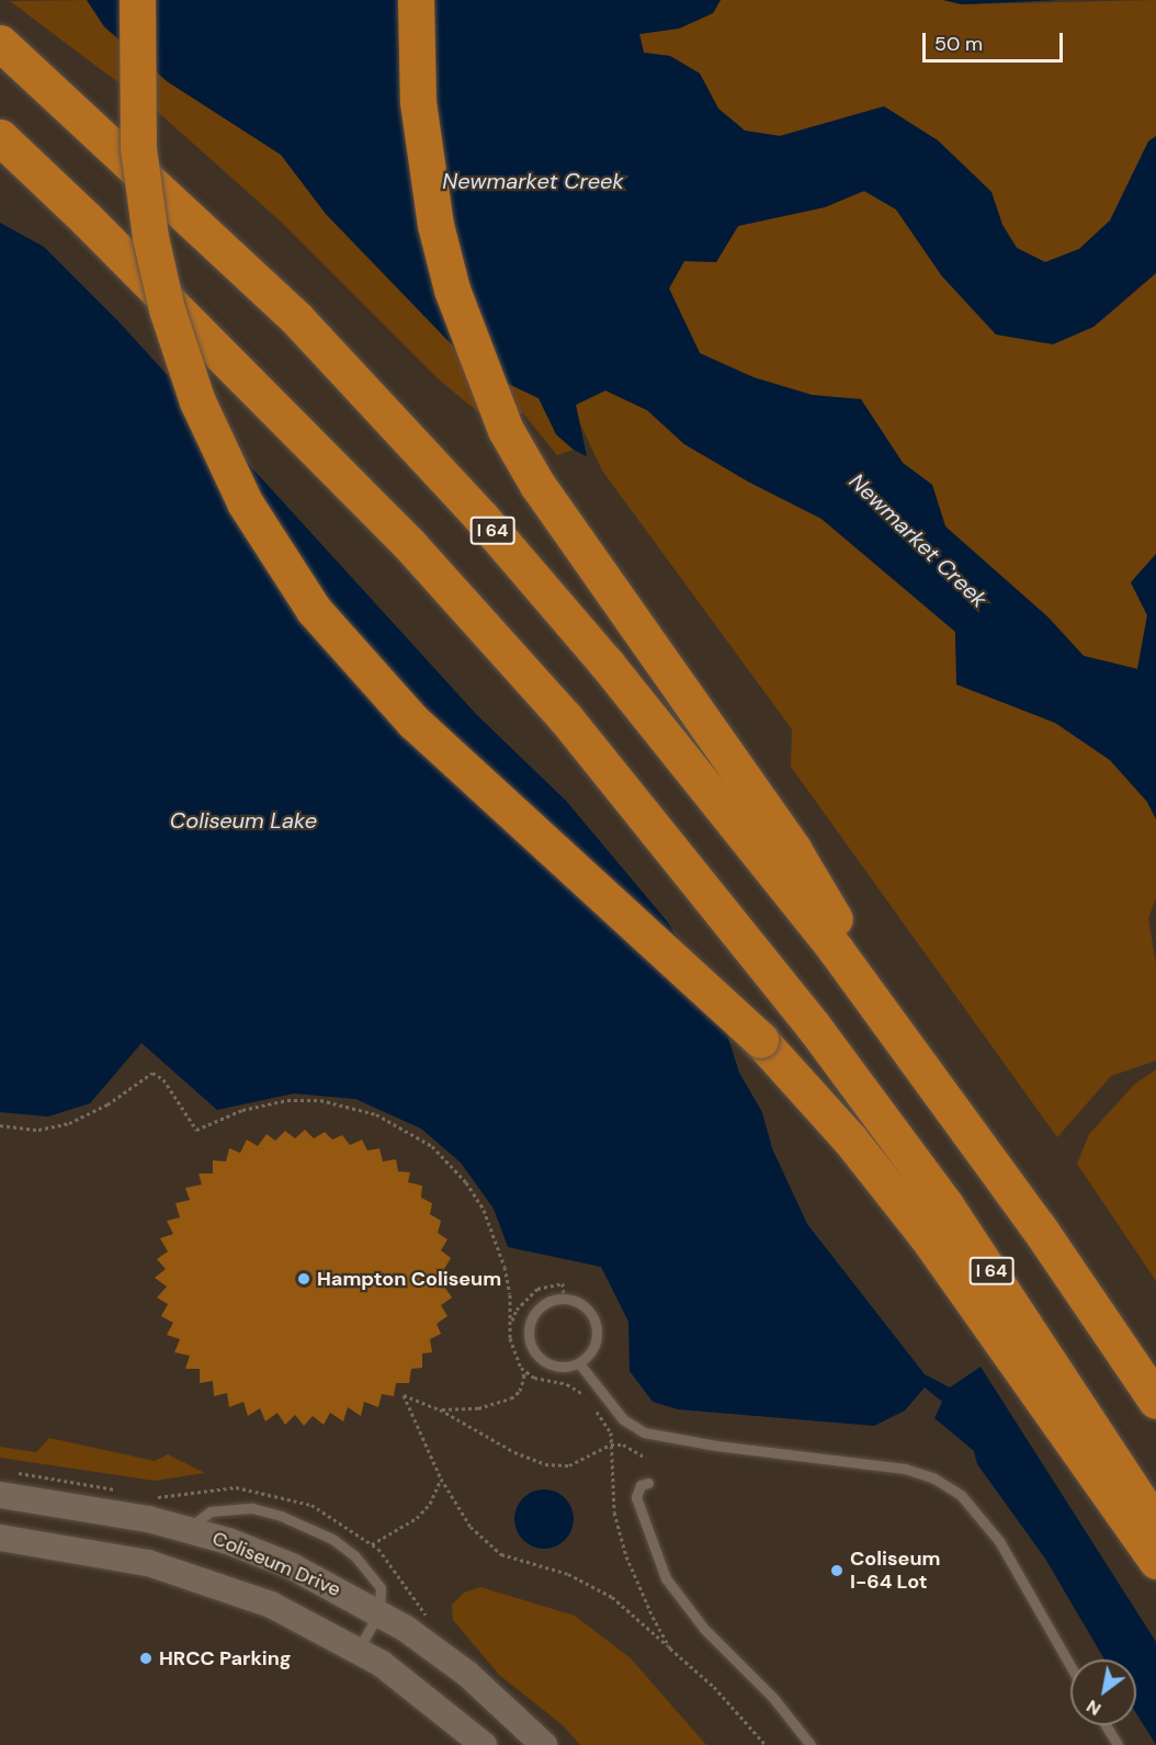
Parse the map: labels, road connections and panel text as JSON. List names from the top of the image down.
{
  "streets": {
    "highway": ["I 64"],
    "street": ["Coliseum Drive"]
  },
  "water": ["Newmarket Creek", "Coliseum Lake"],
  "places": ["Hampton Coliseum", "Coliseum I-64 Lot", "HRCC Parking"],
  "scale_bar": "50 m",
  "north": "bottom left"
}
